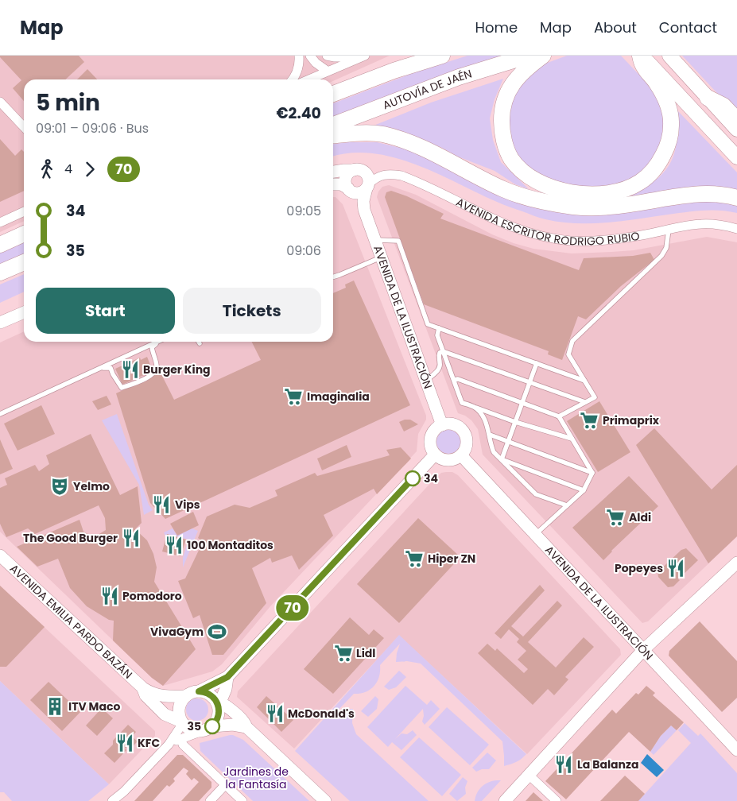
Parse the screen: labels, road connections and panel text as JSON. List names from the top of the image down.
{
  "streets": {
    "highway": ["AUTOVÍA DE JAÉN"],
    "street": ["AVENIDA ESCRITOR RODRIGO RUBIO", "AVENIDA DE LA ILUSTRACIÓN", "AVENIDA EMILIA PARDO BAZÁN"]
  },
  "crossings": [
    ["AVENIDA ESCRITOR RODRIGO RUBIO", "AVENIDA DE LA ILUSTRACIÓN"]
  ],
  "parks": ["Jardines de la Fantasía"],
  "places": {
    "restaurant": [
      "Burger King",
      "Vips",
      "The Good Burger",
      "100 Montaditos",
      "Popeyes",
      "Pomodoro",
      "McDonald's",
      "KFC",
      "La Balanza"
    ],
    "supermarket": [
      "Imaginalia",
      "Primaprix",
      "Aldi",
      "Hiper ZN",
      "Lidl"
    ],
    "other": ["34", "35"],
    "theatre": ["Yelmo"],
    "sports": ["VivaGym"],
    "building": ["ITV Maco"]
  },
  "lines": ["bus line 70"],
  "page": {
    "header": "Map",
    "nav": [
      "Home",
      "Map",
      "About",
      "Contact"
    ],
    "on_map": "70",
    "heading": ["5 min", "09:01 – 09:06 · Bus", "€2.40"],
    "legs": ["4", "70"],
    "list": [
      {
        "name": "34",
        "value": "09:05"
      },
      {
        "name": "35",
        "value": "09:06"
      }
    ],
    "buttons": ["Start", "Tickets"]
  }
}
